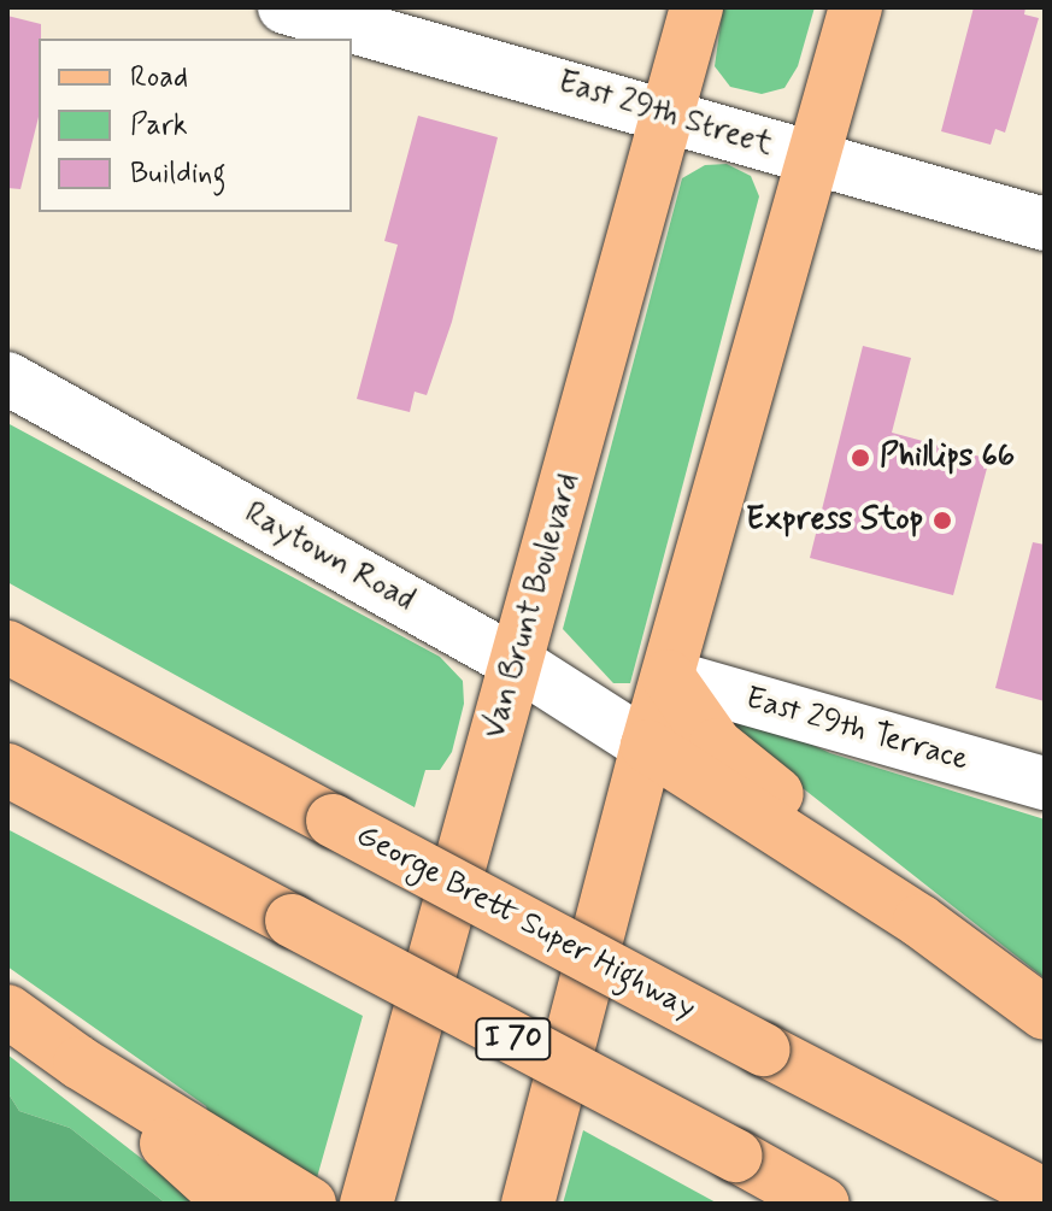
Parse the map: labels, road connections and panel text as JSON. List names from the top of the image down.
{
  "streets": {
    "main road": ["Van Brunt Boulevard", "George Brett Super Highway", "I 70"],
    "street": ["East 29th Street", "Raytown Road", "East 29th Terrace"]
  },
  "crossings": [
    ["East 29th Street", "Van Brunt Boulevard"],
    ["Raytown Road", "Van Brunt Boulevard"]
  ],
  "places": ["Phillips 66", "Express Stop"],
  "legend": ["Road", "Park", "Building"]
}
